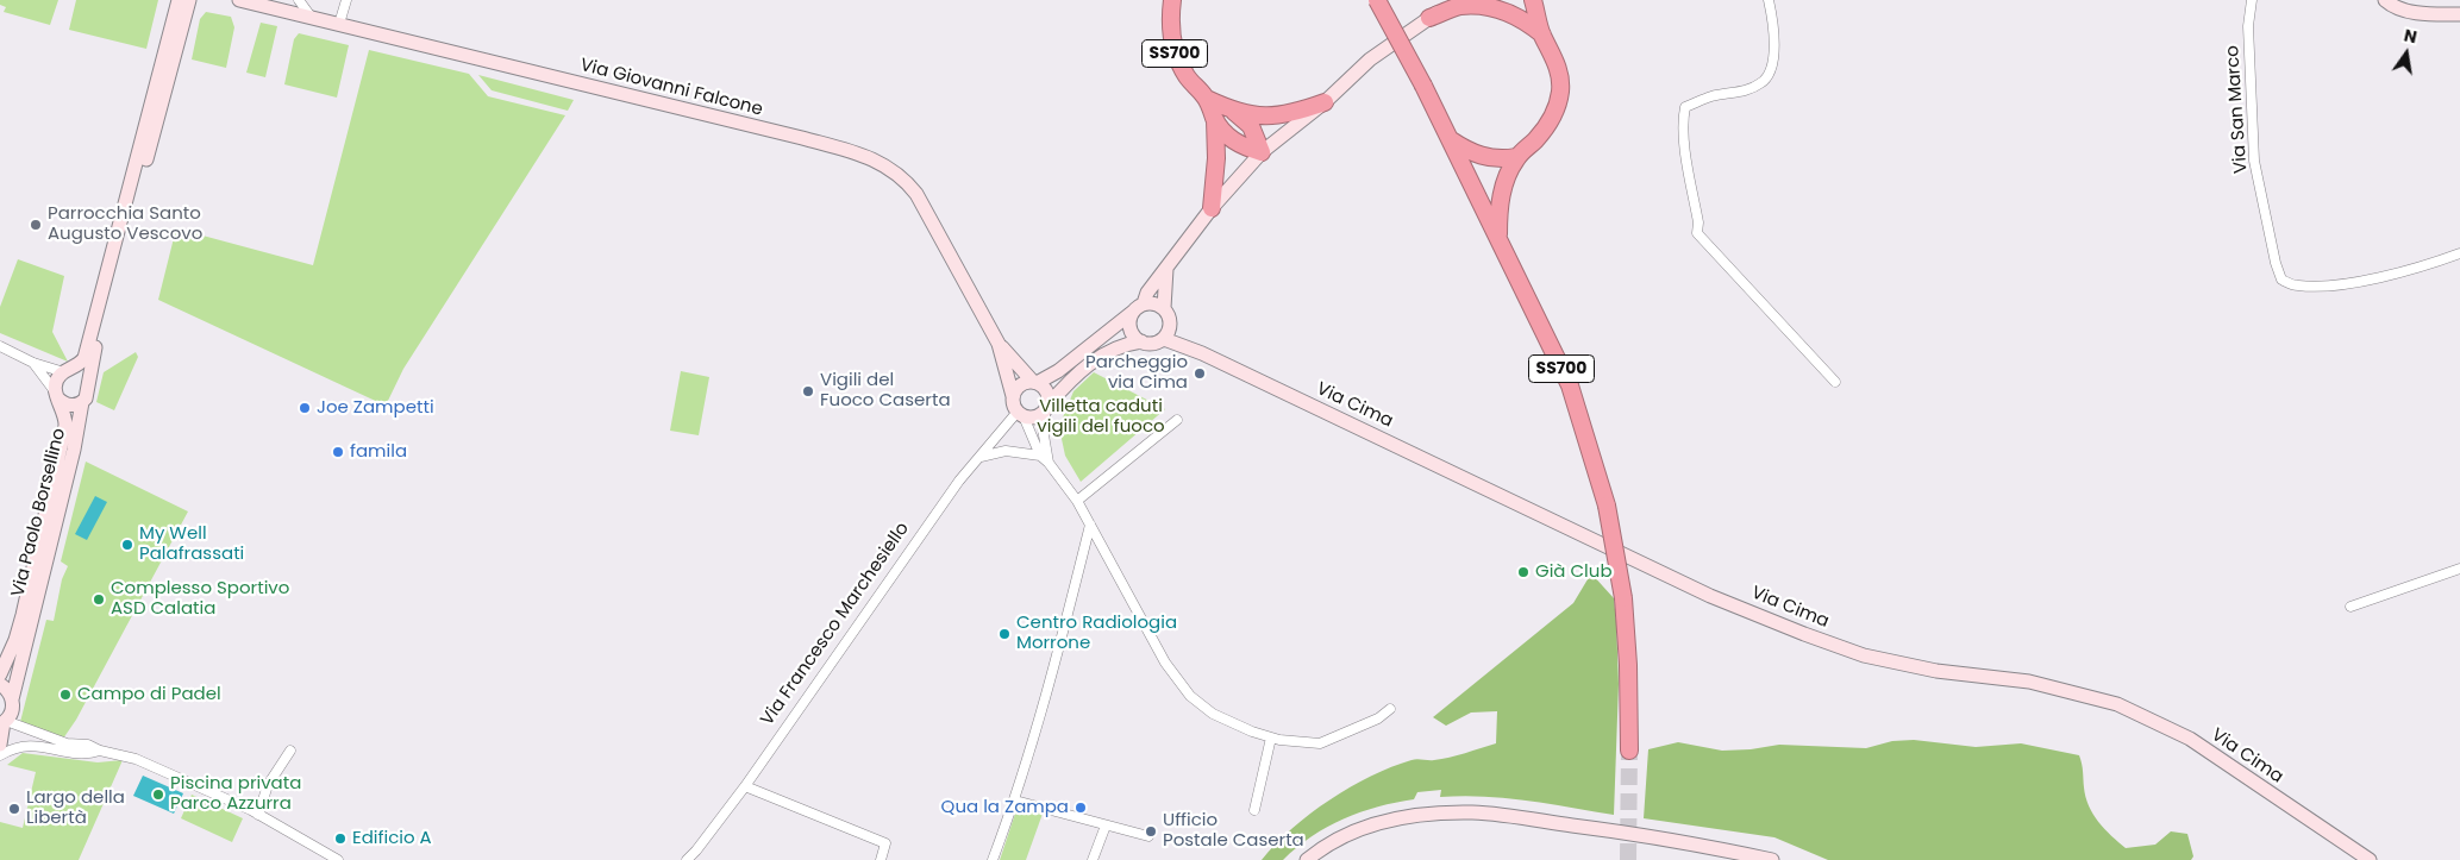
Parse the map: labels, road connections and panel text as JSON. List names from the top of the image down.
{
  "streets": {
    "highway": ["SS700"],
    "street": [
      "Via Giovanni Falcone",
      "Via San Marco",
      "Via Cima",
      "Via Paolo Borsellino",
      "Via Francesco Marchesiello"
    ]
  },
  "crossings": [
    ["Via Giovanni Falcone", "Via Francesco Marchesiello"]
  ],
  "parks": ["Villetta caduti vigili del fuoco"],
  "places": [
    "Parrocchia Santo Augusto Vescovo",
    "Parcheggio via Cima",
    "Vigili del Fuoco Caserta",
    "Joe Zampetti",
    "famila",
    "My Well Palafrassati",
    "Già Club",
    "Complesso Sportivo ASD Calatia",
    "Centro Radiologia Morrone",
    "Campo di Padel",
    "Piscina privata Parco Azzurra",
    "Qua la Zampa",
    "Largo della Libertà",
    "Ufficio Postale Caserta",
    "Edificio A"
  ],
  "north": "top"
}
